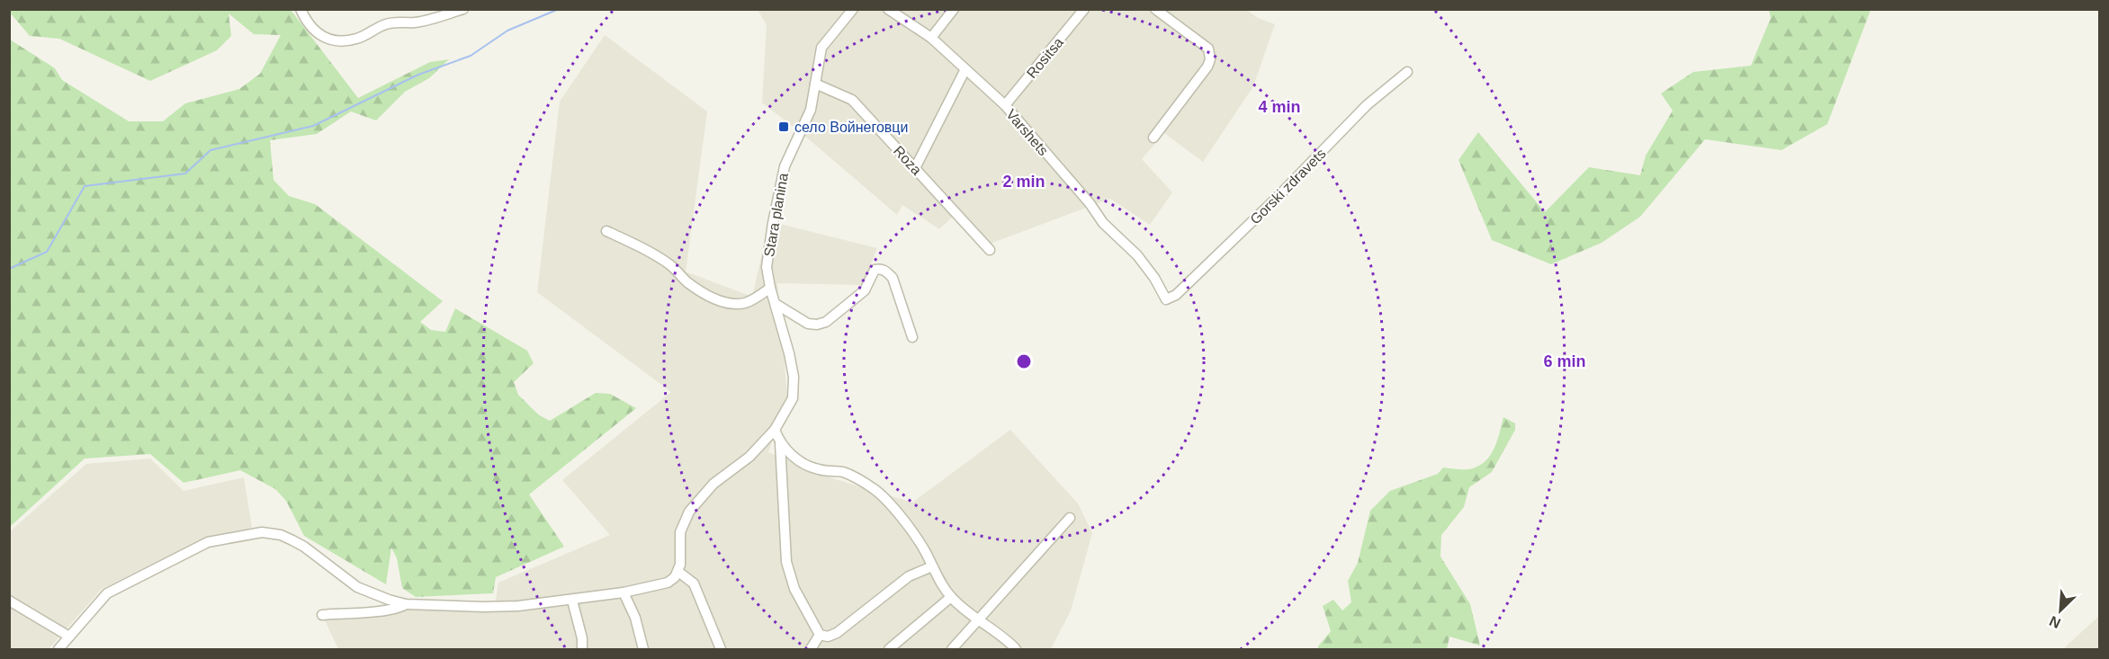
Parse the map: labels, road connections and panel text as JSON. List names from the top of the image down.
{
  "streets": {
    "street": [
      "Rositsa",
      "Varshets",
      "Roza",
      "Gorski zdravets",
      "Stara planina"
    ]
  },
  "crossings": [
    ["Rositsa", "Varshets"],
    ["Varshets", "Gorski zdravets"],
    ["Roza", "Stara planina"]
  ],
  "places": {
    "transit": ["село Войнеговци"]
  },
  "north": "bottom left",
  "rings": ["4 min", "2 min", "6 min"]
}
